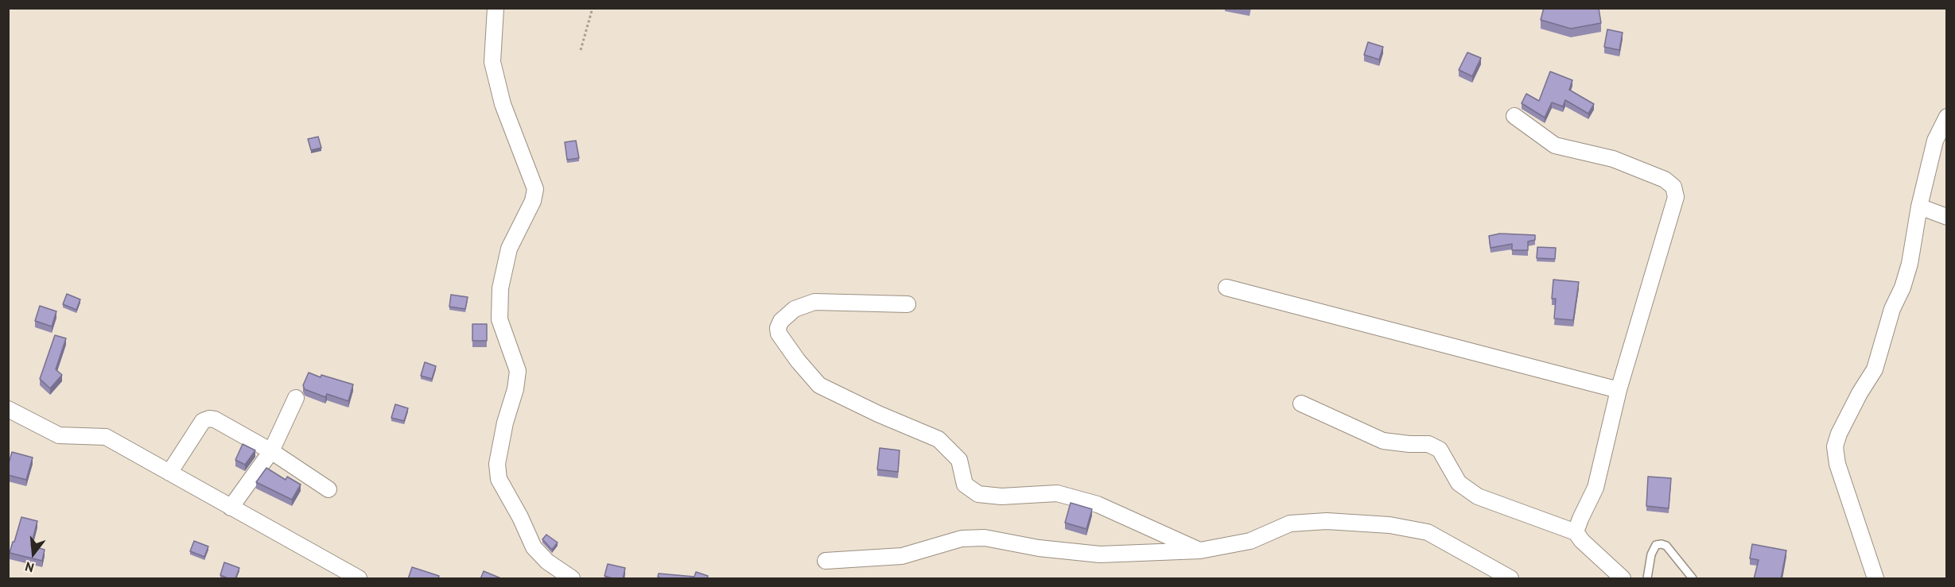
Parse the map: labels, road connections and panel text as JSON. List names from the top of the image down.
{
  "north": "bottom"
}
